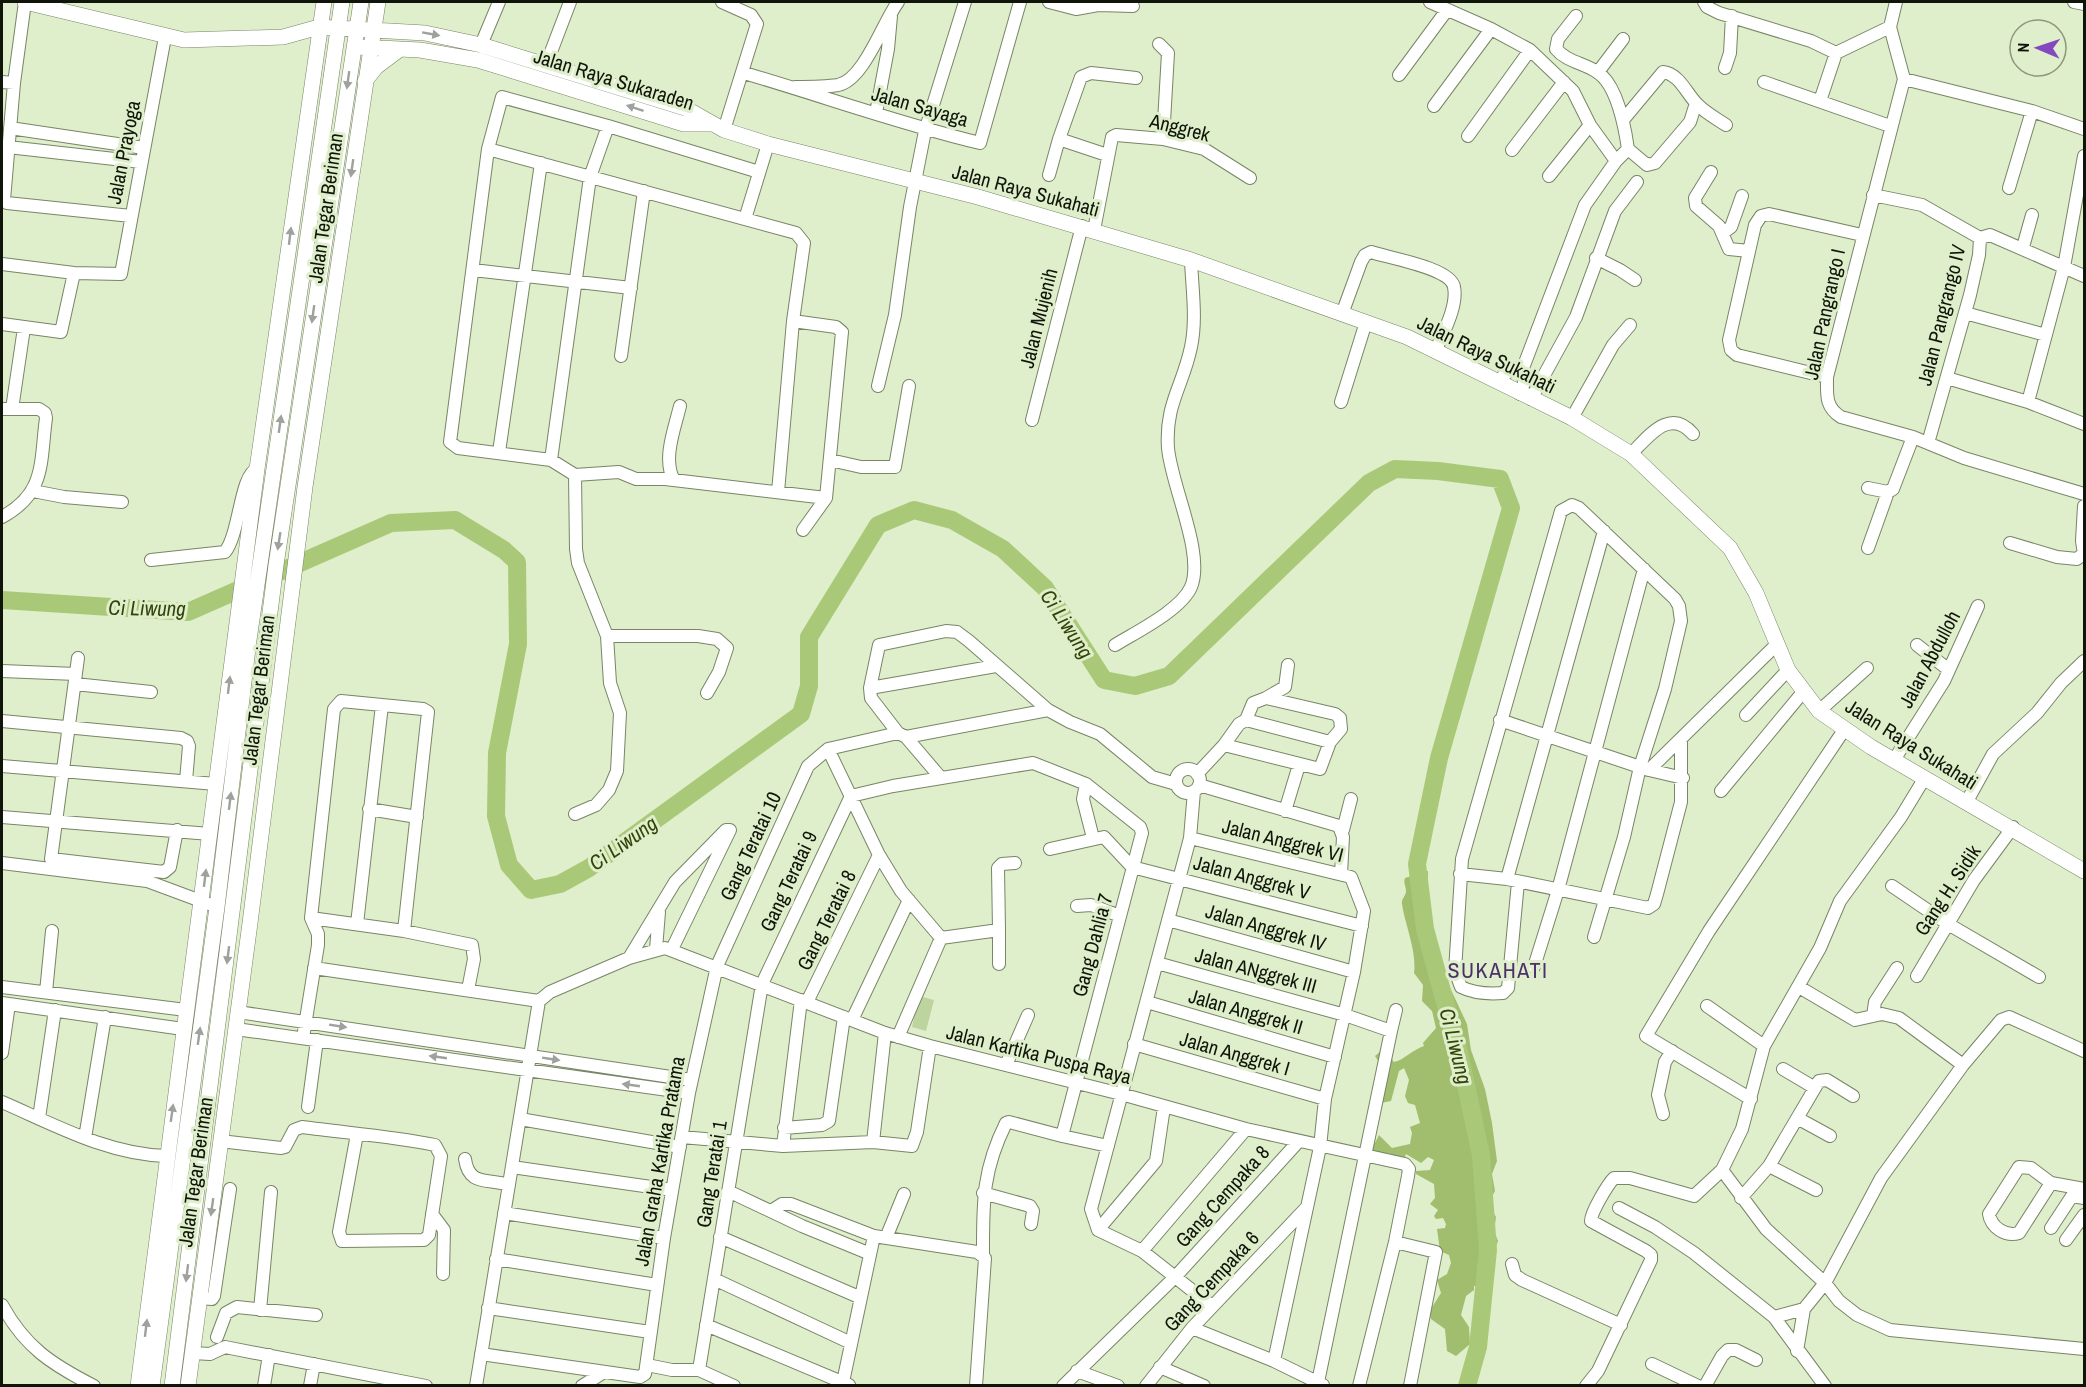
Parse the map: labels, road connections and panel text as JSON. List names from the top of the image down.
{
  "streets": {
    "main road": ["Jalan Raya Sukaraden", "Jalan Raya Sukahati", "Jalan Tegar Beriman"],
    "street": [
      "Jalan Sayaga",
      "Anggrek",
      "Jalan Prayoga",
      "Jalan Pangrango I",
      "Jalan Pangrango IV",
      "Jalan Mujenih",
      "Jalan Abdulloh",
      "Jalan Anggrek VI",
      "Gang Teratai 10",
      "Jalan Anggrek V",
      "Gang Teratai 9",
      "Gang H. Sidik",
      "Gang Teratai 8",
      "Jalan Anggrek IV",
      "Gang Dahlia 7",
      "Jalan ANggrek III",
      "Jalan Anggrek II",
      "Jalan Anggrek I",
      "Jalan Kartika Puspa Raya",
      "Jalan Graha Kartika Pratama",
      "Gang Teratai 1",
      "Gang Cempaka 8",
      "Gang Cempaka 6"
    ]
  },
  "crossings": [
    ["Jalan Raya Sukaraden", "Jalan Raya Sukahati"],
    ["Jalan Raya Sukaraden", "Jalan Tegar Beriman"],
    ["Jalan Raya Sukahati", "Jalan Mujenih"],
    ["Jalan Raya Sukahati", "Jalan Abdulloh"],
    ["Jalan Raya Sukahati", "Gang H. Sidik"],
    ["Jalan Pangrango I", "Jalan Pangrango IV"],
    ["Jalan Anggrek VI", "Jalan Anggrek V"],
    ["Jalan Anggrek VI", "Jalan Anggrek IV"],
    ["Jalan Anggrek VI", "Jalan ANggrek III"],
    ["Jalan Anggrek VI", "Jalan Anggrek II"],
    ["Jalan Anggrek VI", "Jalan Anggrek I"],
    ["Jalan Anggrek VI", "Jalan Kartika Puspa Raya"],
    ["Jalan Anggrek VI", "Gang Cempaka 6"],
    ["Gang Teratai 10", "Jalan Kartika Puspa Raya"],
    ["Gang Teratai 10", "Jalan Graha Kartika Pratama"],
    ["Jalan Anggrek V", "Gang Dahlia 7"],
    ["Gang Teratai 9", "Jalan Kartika Puspa Raya"],
    ["Gang Teratai 9", "Gang Teratai 1"],
    ["Gang Teratai 8", "Jalan Kartika Puspa Raya"],
    ["Gang Dahlia 7", "Jalan Kartika Puspa Raya"],
    ["Jalan Kartika Puspa Raya", "Jalan Graha Kartika Pratama"],
    ["Jalan Kartika Puspa Raya", "Gang Teratai 1"],
    ["Jalan Kartika Puspa Raya", "Gang Cempaka 8"]
  ],
  "districts": ["SUKAHATI"],
  "water": ["Ci Liwung"],
  "north": "left"
}
